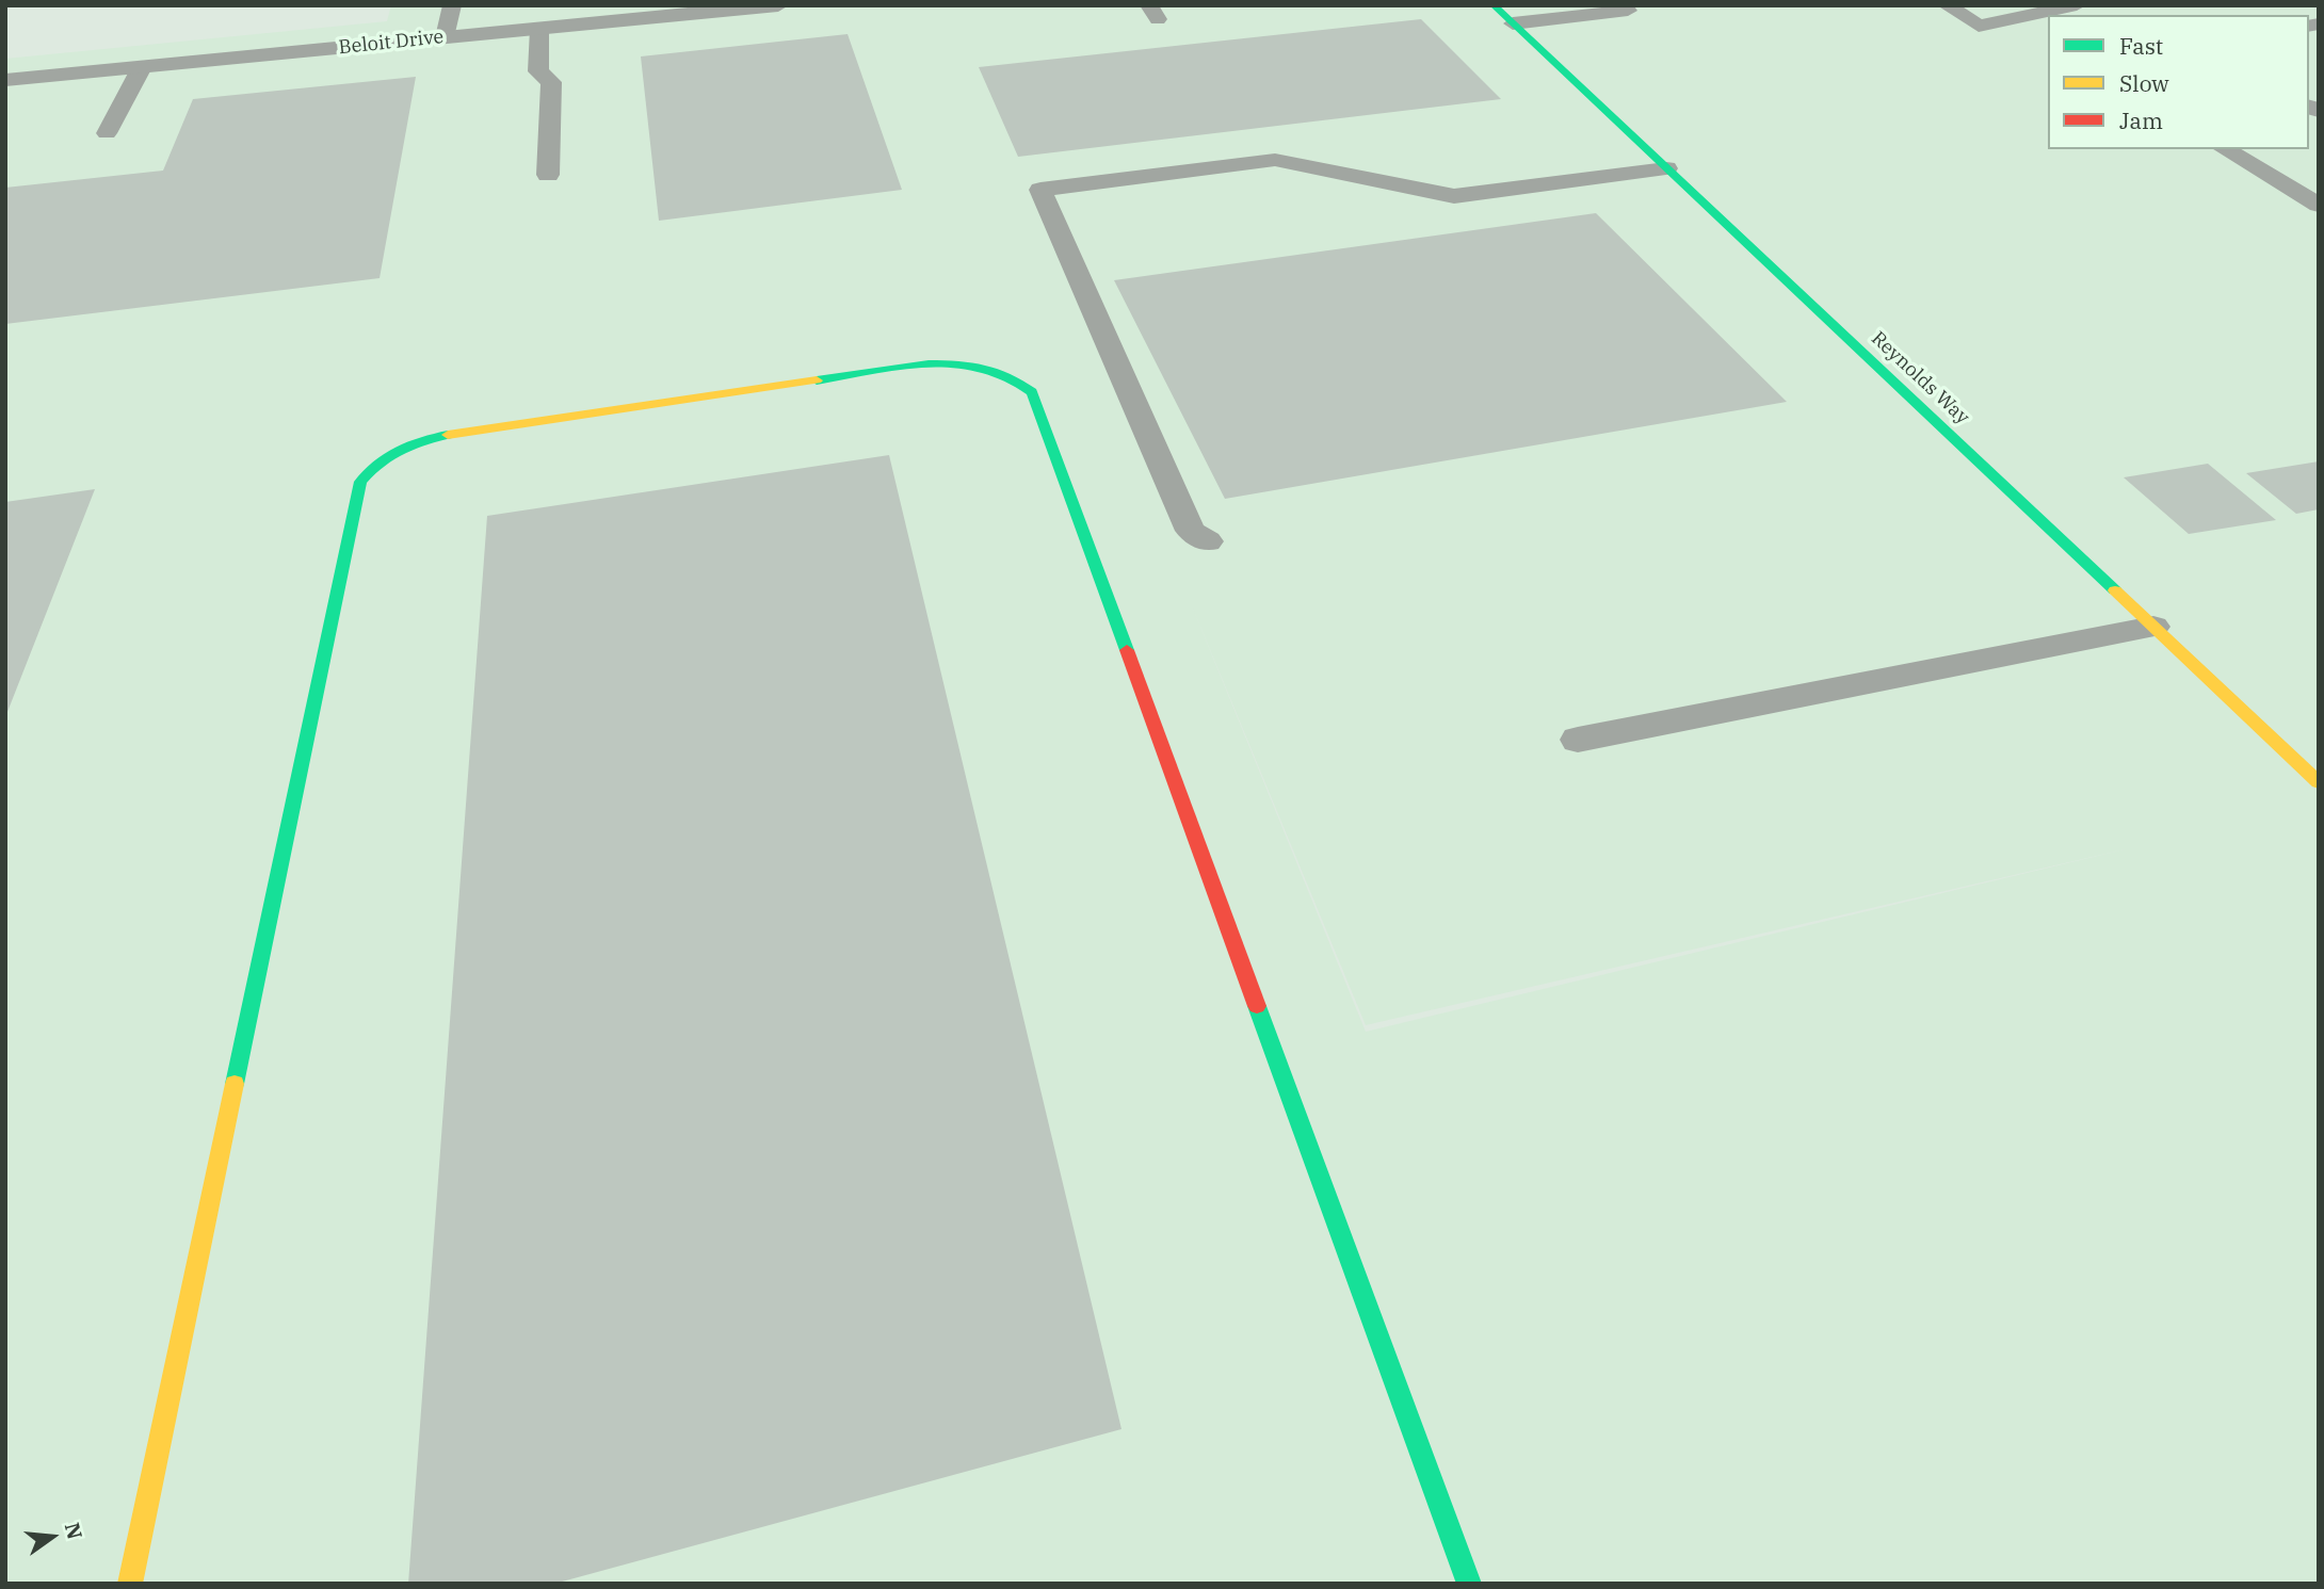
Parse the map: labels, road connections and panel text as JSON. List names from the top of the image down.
{
  "streets": {
    "street": ["Beloit Drive", "Reynolds Way"]
  },
  "legend": ["Fast", "Slow", "Jam"],
  "north": "right"
}
